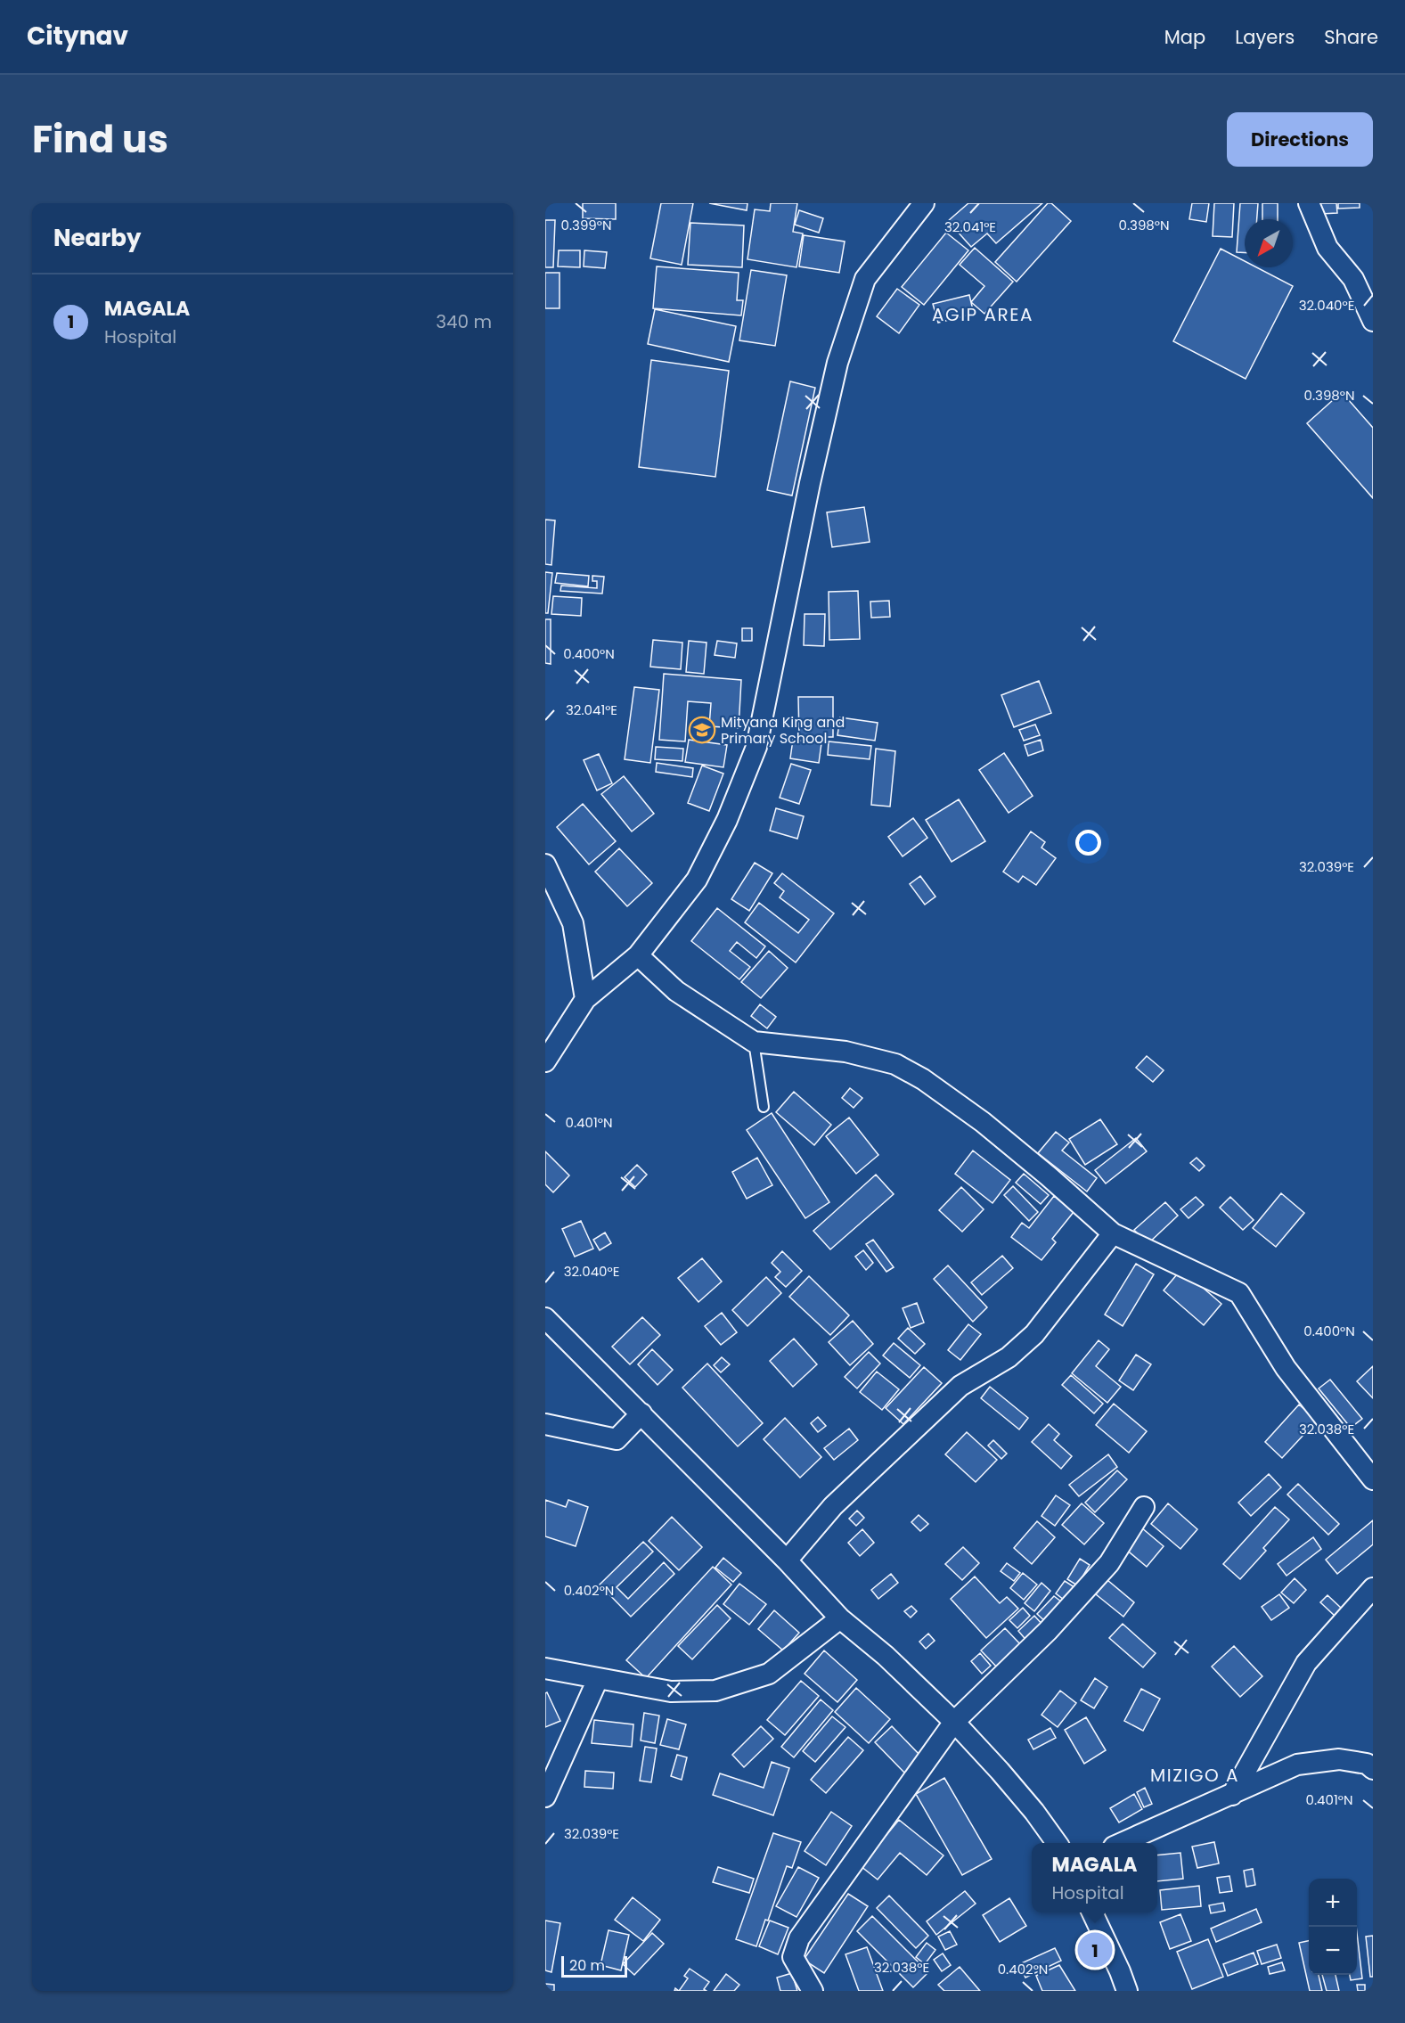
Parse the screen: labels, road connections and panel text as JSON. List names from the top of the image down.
{
  "districts": ["AGIP AREA", "MIZIGO A"],
  "places": {
    "school or university": ["Mityana King and Primary School"]
  },
  "scale_bar": "20 m",
  "north": "bottom left",
  "page": {
    "header": "Citynav",
    "nav": ["Map", "Layers", "Share"],
    "title": "Find us",
    "buttons": "Directions",
    "heading": "Nearby",
    "list": [
      {
        "mark": "1",
        "name": "MAGALA",
        "note": "Hospital",
        "value": "340 m"
      }
    ],
    "popup": ["MAGALA", "Hospital"],
    "map_buttons": ["+", "−"],
    "pins": "1",
    "scale": "20 m"
  },
  "coordinates": [
    "0.398°N",
    "0.399°N",
    "32.041°E",
    "32.040°E",
    "0.400°N",
    "32.039°E",
    "0.401°N",
    "32.038°E",
    "0.402°N"
  ]
}
